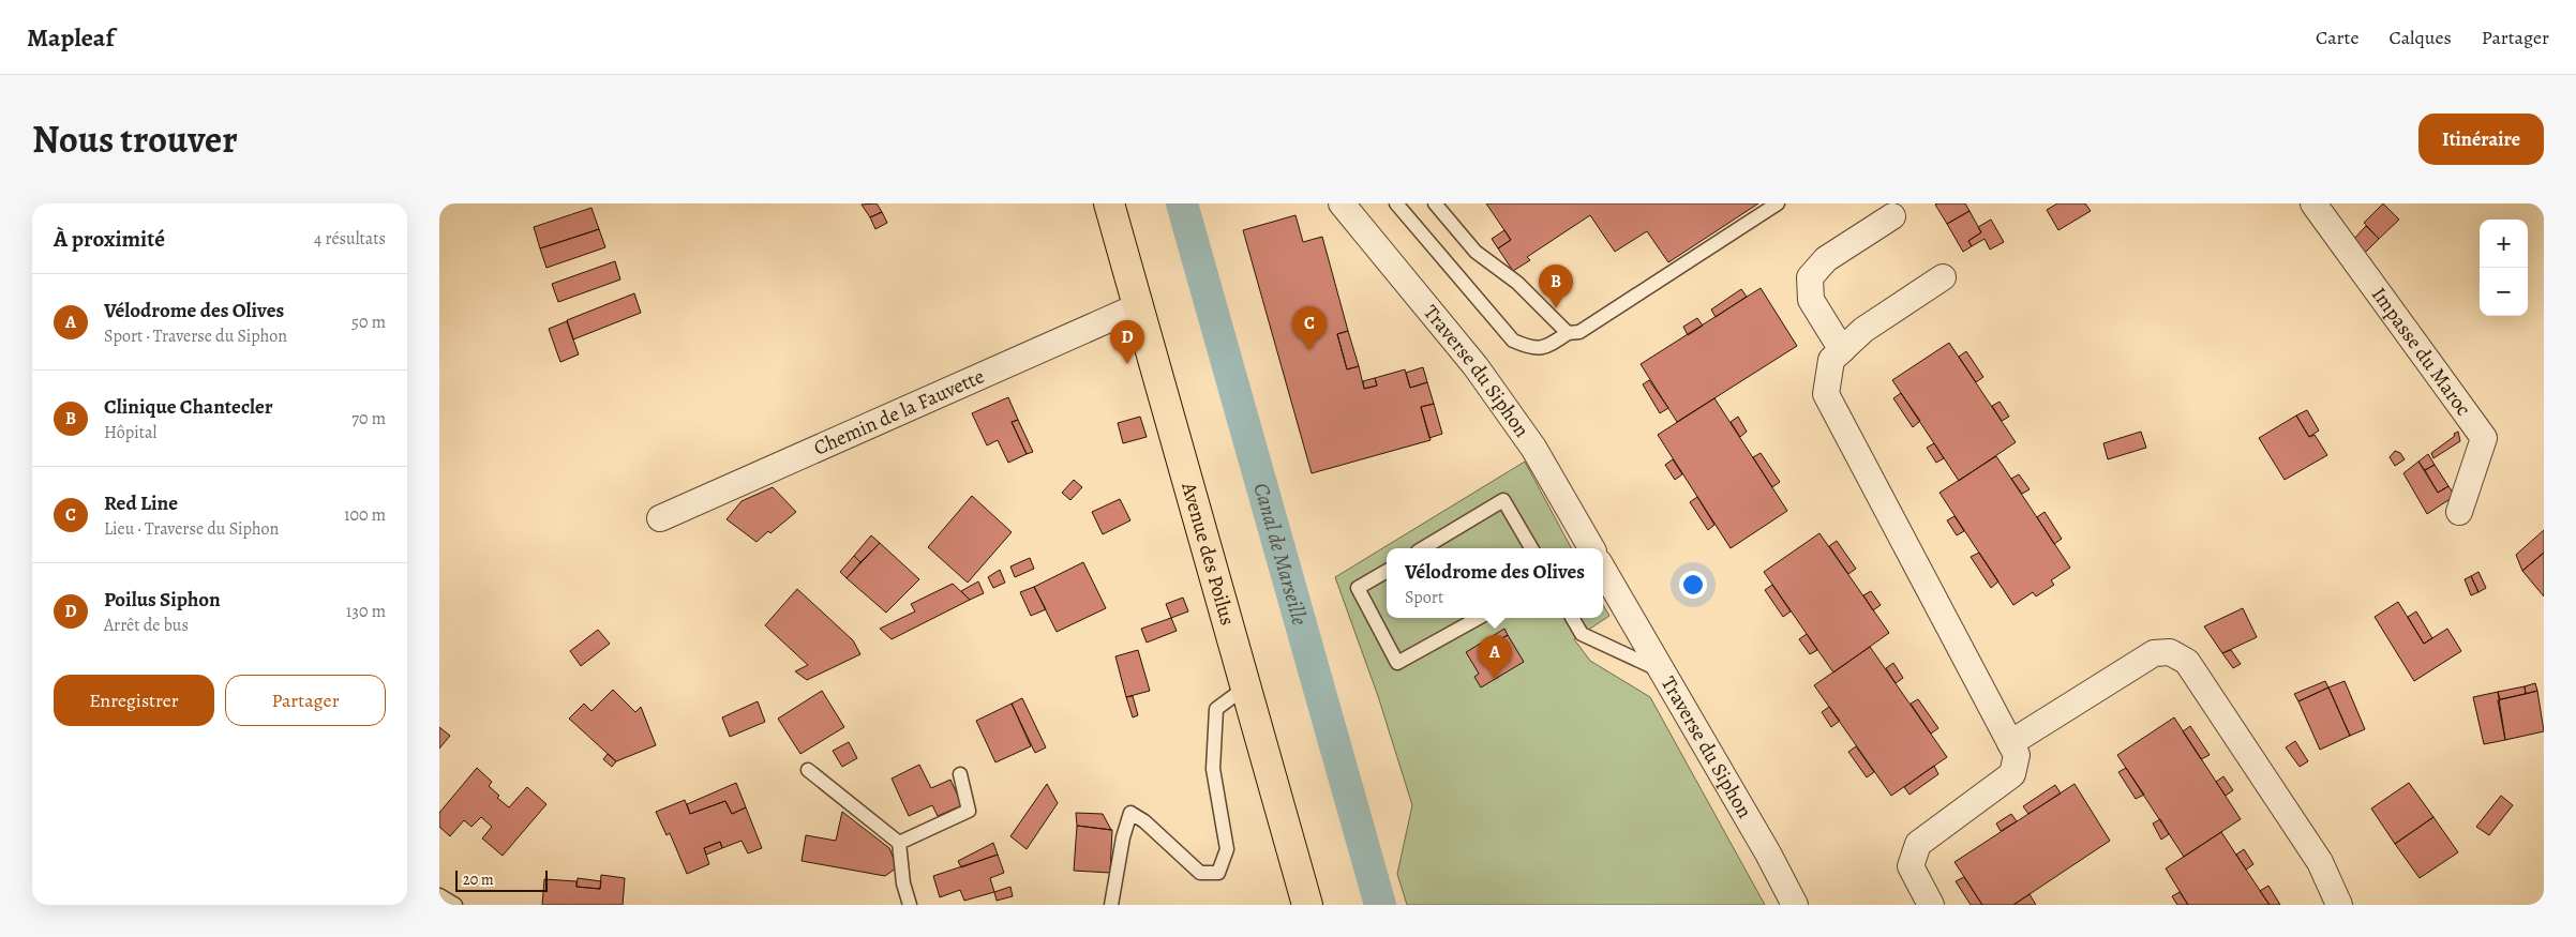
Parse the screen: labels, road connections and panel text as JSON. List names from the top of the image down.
{
  "streets": {
    "main road": ["Avenue des Poilus"],
    "street": ["Impasse du Maroc", "Traverse du Siphon", "Chemin de la Fauvette"]
  },
  "crossings": [
    ["Chemin de la Fauvette", "Avenue des Poilus"]
  ],
  "water": ["Canal de Marseille"],
  "scale_bar": "20 m",
  "page": {
    "header": "Mapleaf",
    "nav": ["Carte", "Calques", "Partager"],
    "title": "Nous trouver",
    "buttons": [
      "Itinéraire",
      ["Enregistrer", "Partager"]
    ],
    "heading": ["À proximité", "4 résultats"],
    "map_buttons": ["+", "−"],
    "pins": [
      "B",
      "C",
      "D",
      "A"
    ],
    "list": [
      {
        "mark": "A",
        "name": "Vélodrome des Olives",
        "note": "Sport · Traverse du Siphon",
        "value": "50 m"
      },
      {
        "mark": "B",
        "name": "Clinique Chantecler",
        "note": "Hôpital",
        "value": "70 m"
      },
      {
        "mark": "C",
        "name": "Red Line",
        "note": "Lieu · Traverse du Siphon",
        "value": "100 m"
      },
      {
        "mark": "D",
        "name": "Poilus Siphon",
        "note": "Arrêt de bus",
        "value": "130 m"
      }
    ],
    "popup": ["Vélodrome des Olives", "Sport"],
    "scale": "20 m"
  }
}
